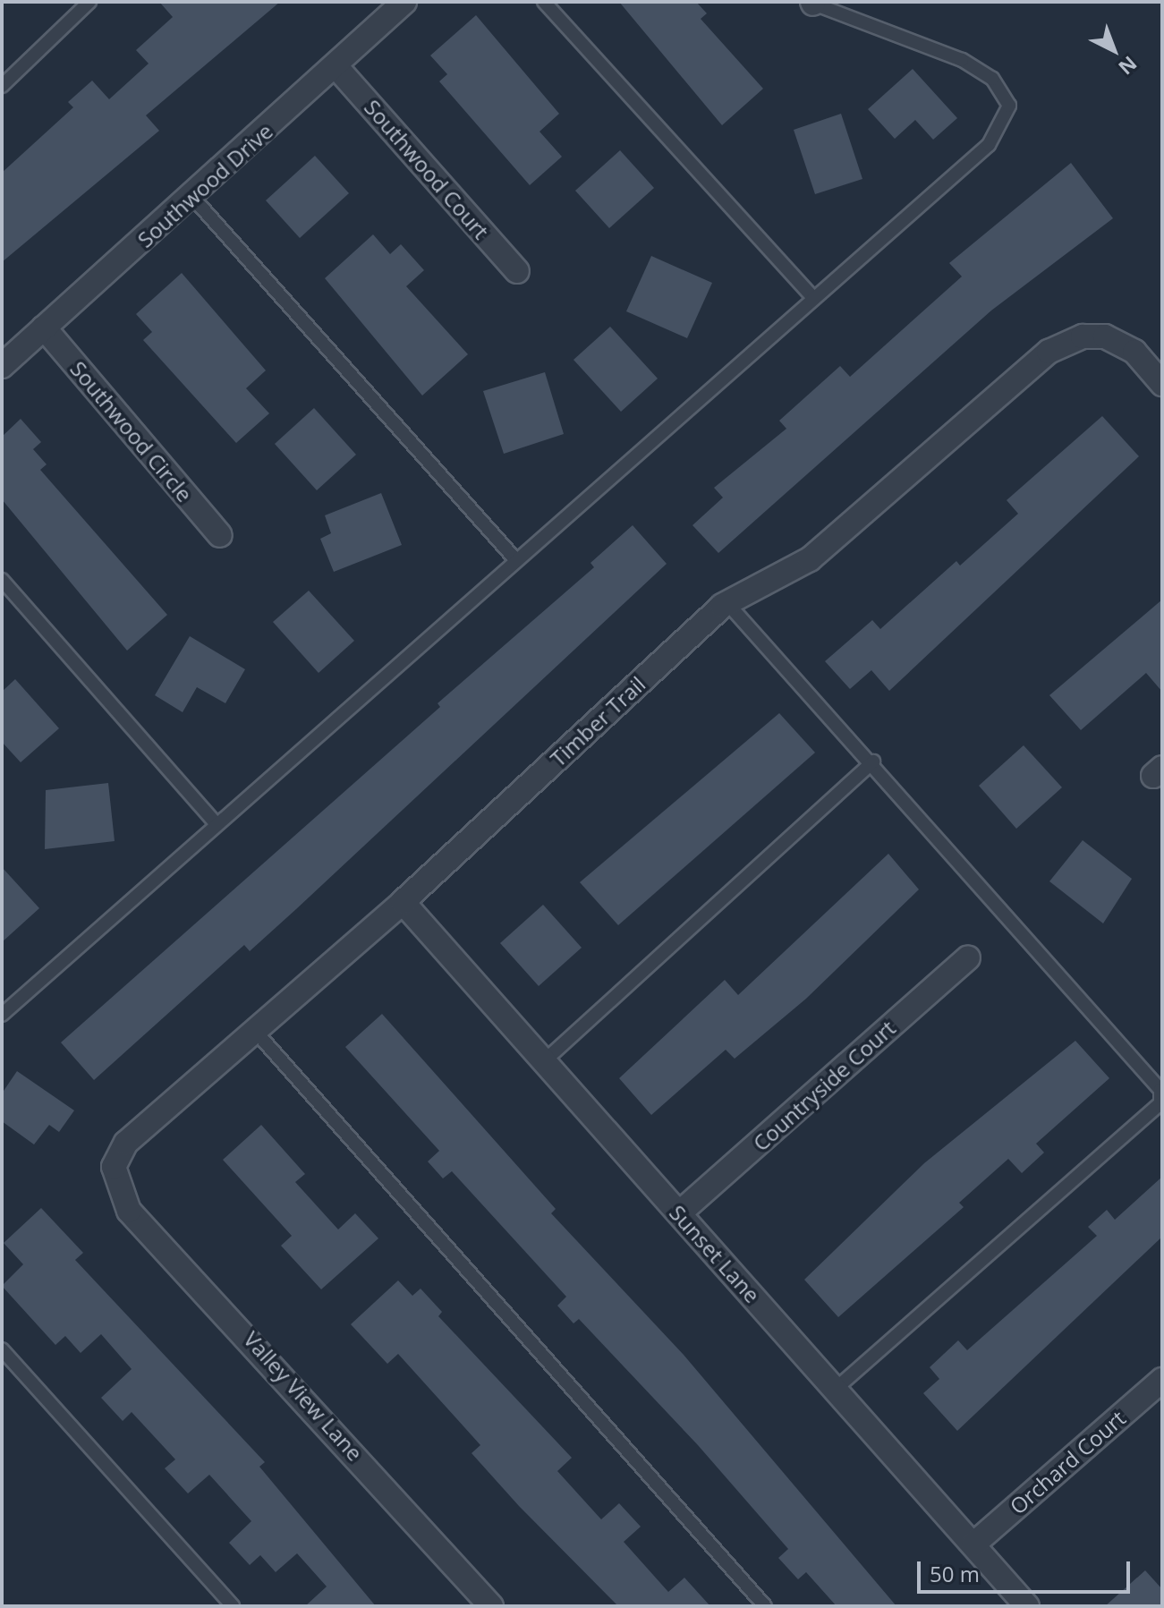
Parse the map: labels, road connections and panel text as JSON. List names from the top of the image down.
{
  "streets": {
    "street": [
      "Southwood Court",
      "Southwood Drive",
      "Southwood Circle",
      "Timber Trail",
      "Countryside Court",
      "Sunset Lane",
      "Valley View Lane",
      "Orchard Court"
    ]
  },
  "crossings": [
    ["Southwood Court", "Southwood Drive"],
    ["Southwood Drive", "Southwood Circle"],
    ["Timber Trail", "Sunset Lane"],
    ["Timber Trail", "Valley View Lane"],
    ["Countryside Court", "Sunset Lane"],
    ["Sunset Lane", "Orchard Court"]
  ],
  "scale_bar": "50 m",
  "north": "bottom right"
}
